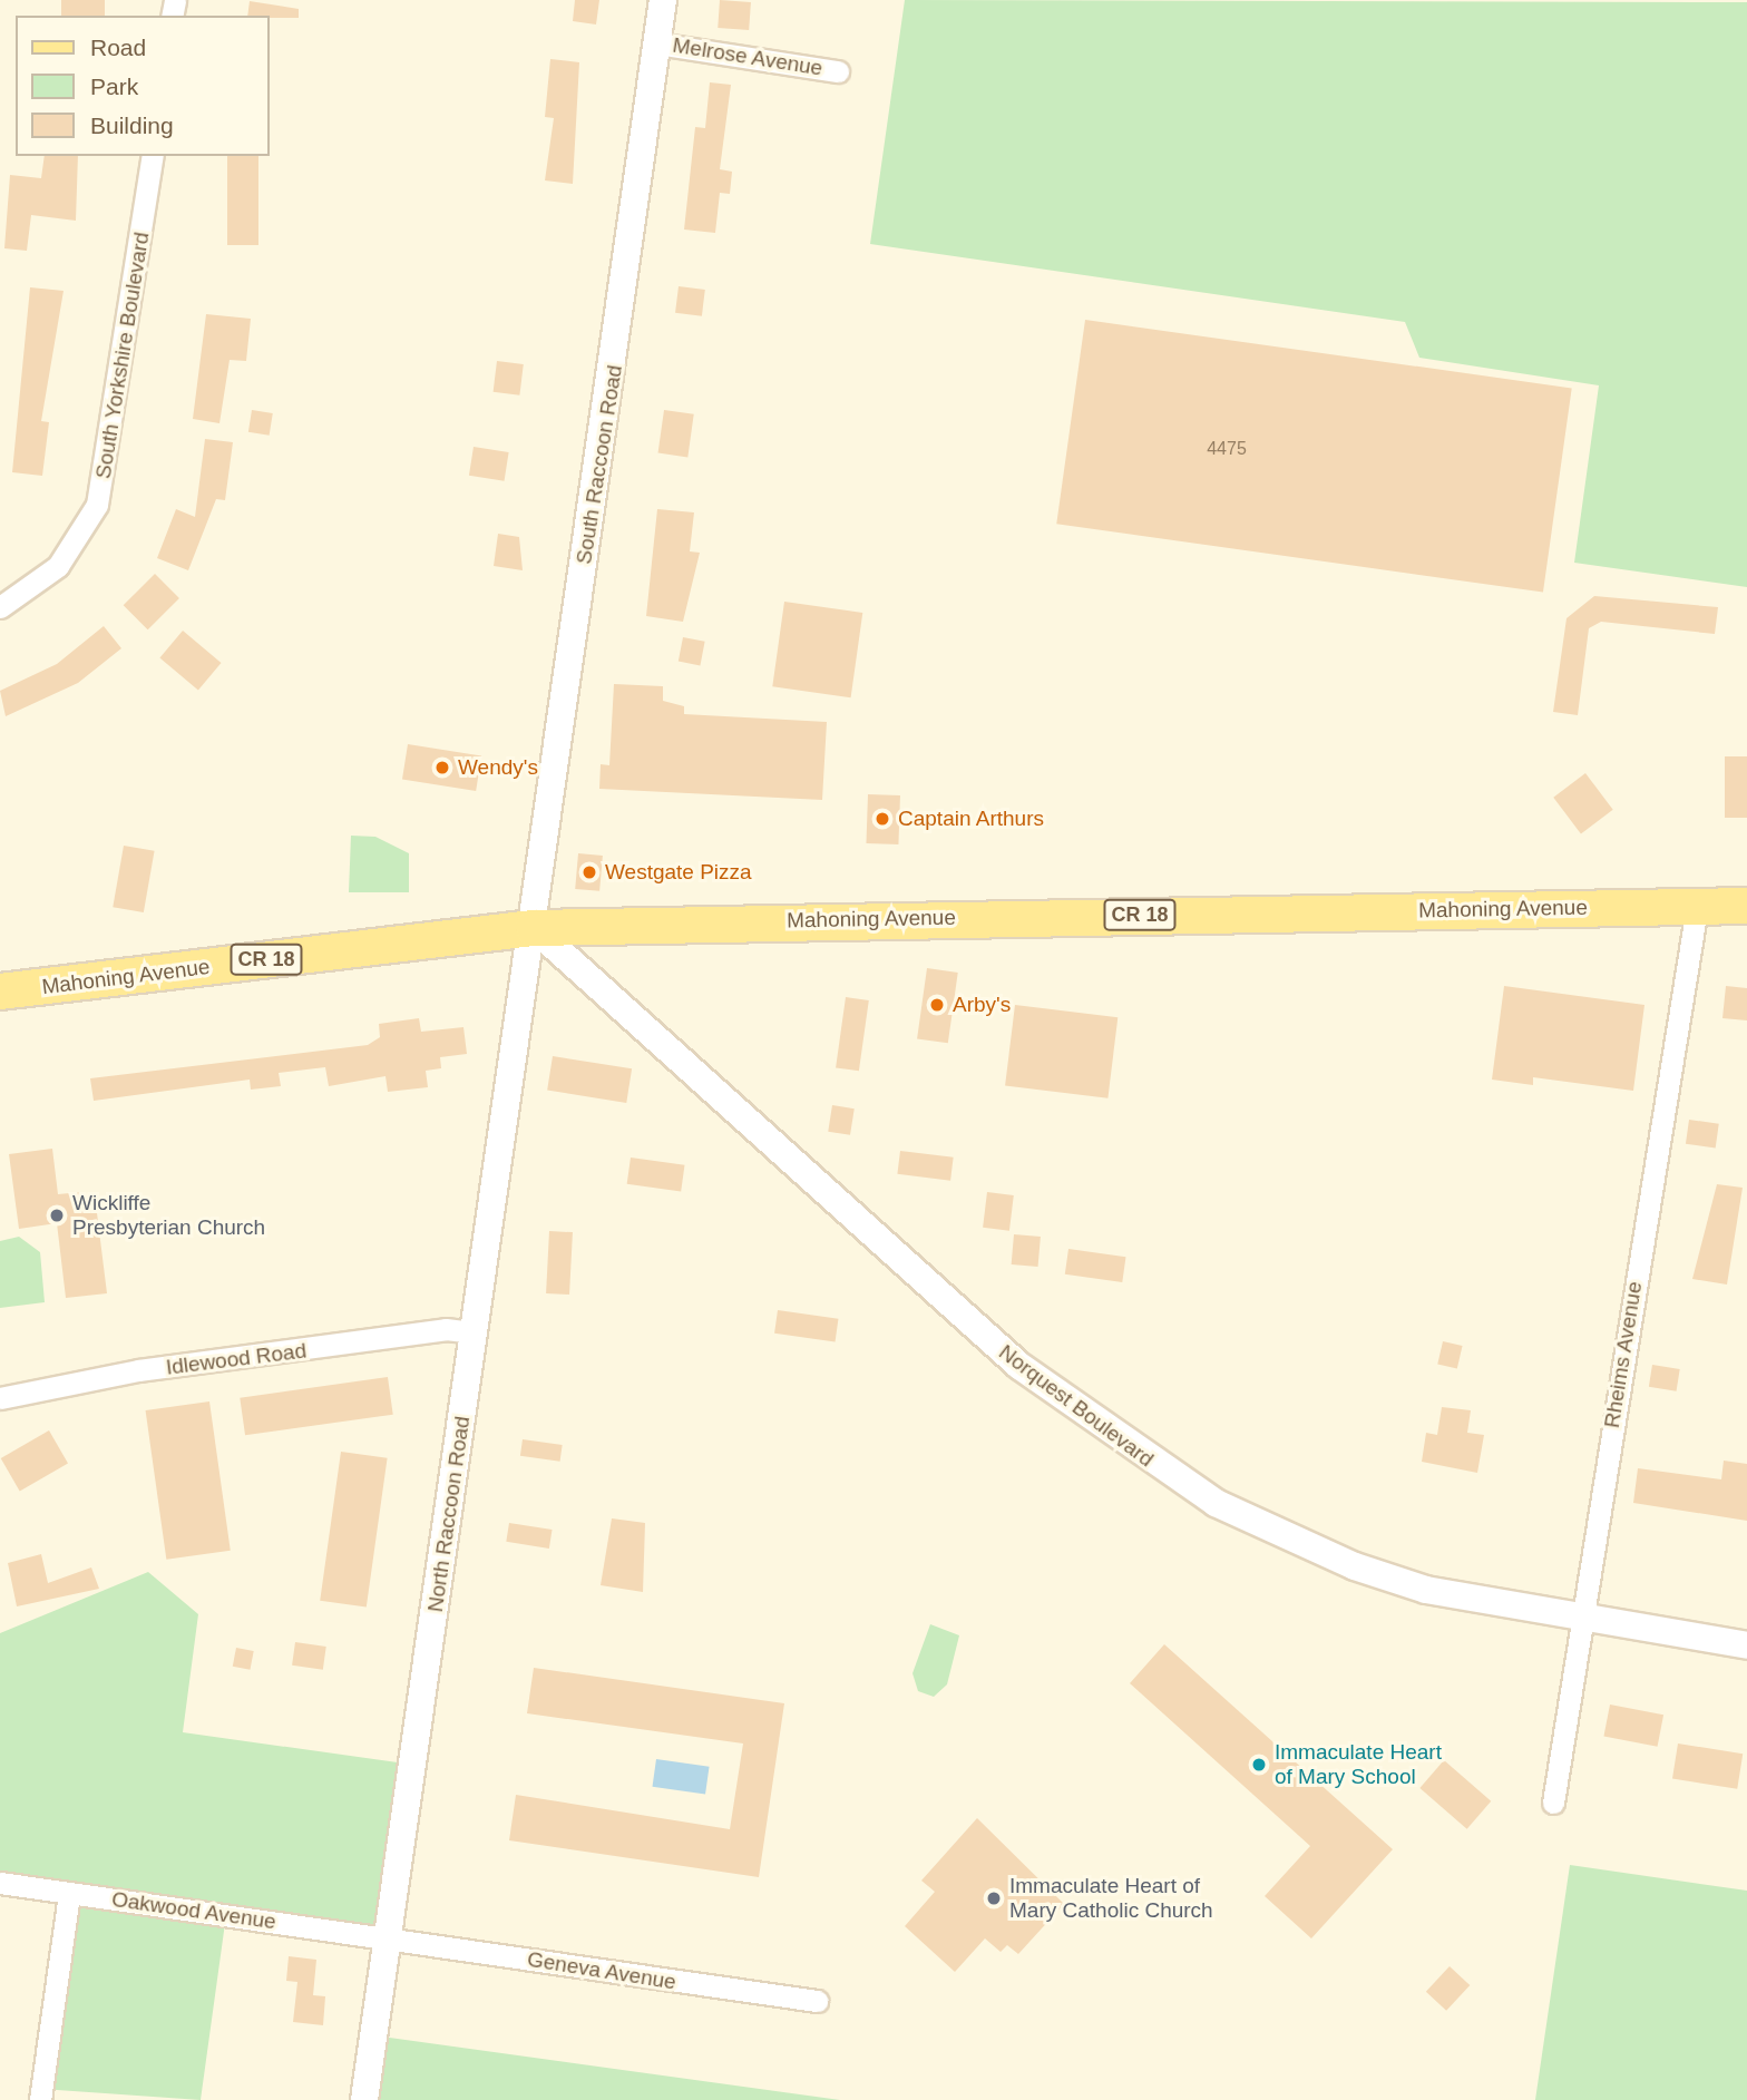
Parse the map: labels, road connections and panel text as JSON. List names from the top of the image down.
{
  "streets": {
    "main road": ["Mahoning Avenue", "CR 18"],
    "street": [
      "Melrose Avenue",
      "South Yorkshire Boulevard",
      "South Raccoon Road",
      "Rheims Avenue",
      "Idlewood Road",
      "Norquest Boulevard",
      "North Raccoon Road",
      "Oakwood Avenue",
      "Geneva Avenue"
    ]
  },
  "crossings": [
    ["Melrose Avenue", "South Raccoon Road"],
    ["South Raccoon Road", "Mahoning Avenue"],
    ["South Raccoon Road", "Norquest Boulevard"],
    ["South Raccoon Road", "North Raccoon Road"],
    ["Mahoning Avenue", "Rheims Avenue"],
    ["Mahoning Avenue", "Norquest Boulevard"],
    ["Mahoning Avenue", "North Raccoon Road"],
    ["Rheims Avenue", "Norquest Boulevard"],
    ["Idlewood Road", "North Raccoon Road"],
    ["Norquest Boulevard", "North Raccoon Road"],
    ["North Raccoon Road", "Oakwood Avenue"],
    ["North Raccoon Road", "Geneva Avenue"],
    ["Oakwood Avenue", "Geneva Avenue"]
  ],
  "places": [
    "Wendy's",
    "Captain Arthurs",
    "Westgate Pizza",
    "Arby's",
    "Wickliffe Presbyterian Church",
    "Immaculate Heart of Mary School",
    "Immaculate Heart of Mary Catholic Church"
  ],
  "house_numbers": ["4475"],
  "legend": ["Road", "Park", "Building"]
}
